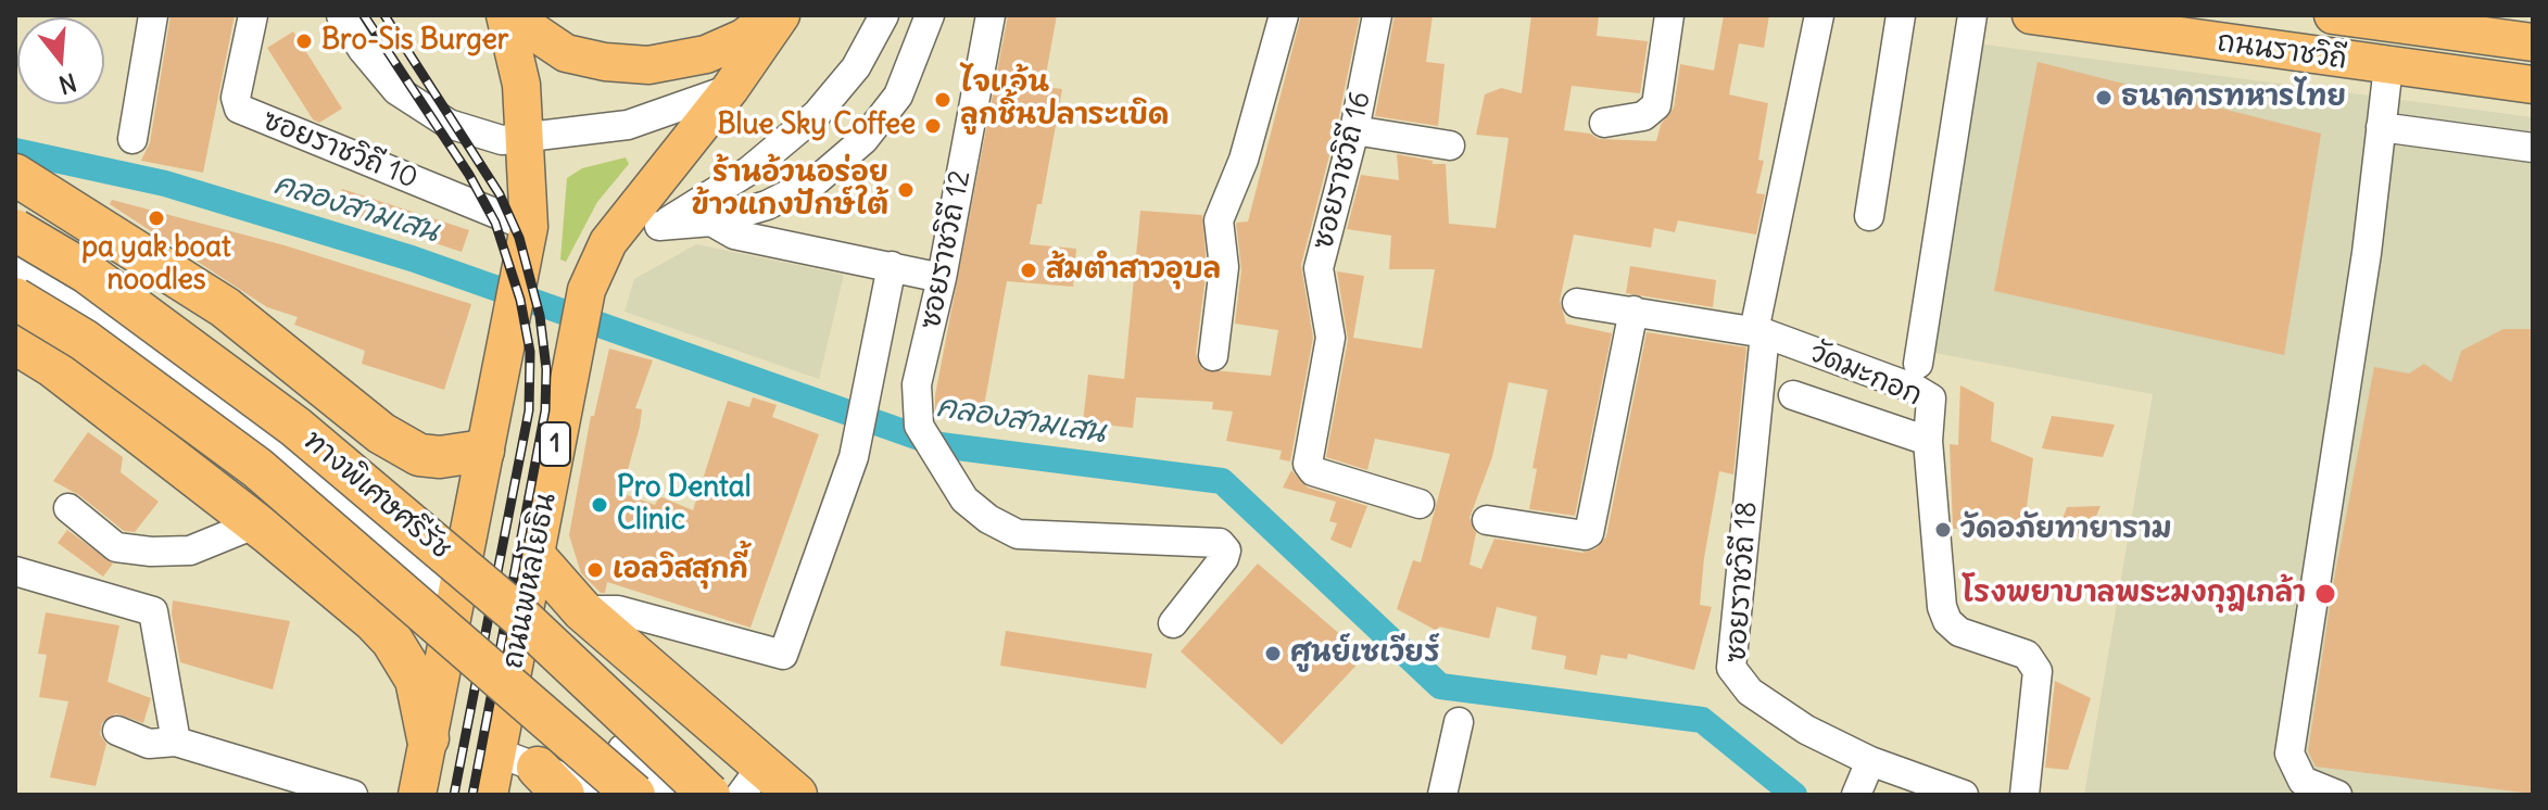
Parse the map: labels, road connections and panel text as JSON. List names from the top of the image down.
{
  "streets": {
    "highway": ["ทางพิเศษศรีรัช"],
    "main road": ["ถนนราชวิถี", "1", "ถนนพหลโยธิน"],
    "street": [
      "ซอยราชวิถี 10",
      "ซอยราชวิถี 16",
      "ซอยราชวิถี 12",
      "วัดมะกอก",
      "ซอยราชวิถี 18"
    ]
  },
  "crossings": [
    ["วัดมะกอก", "ซอยราชวิถี 18"]
  ],
  "water": ["คลองสามเสน"],
  "places": [
    "Bro-Sis Burger",
    "ธนาคารทหารไทย",
    "ไจแอ้น ลูกชิ้นปลาระเบิด",
    "Blue Sky Coffee",
    "ร้านอ้วนอร่อย ข้าวแกงปักษ์ใต้",
    "pa yak boat noodles",
    "ส้มตำสาวอุบล",
    "Pro Dental Clinic",
    "วัดอภัยทายาราม",
    "เอลวิสสุกกี้",
    "โรงพยาบาลพระมงกุฎเกล้า",
    "ศูนย์เซเวียร์"
  ],
  "north": "bottom"
}
